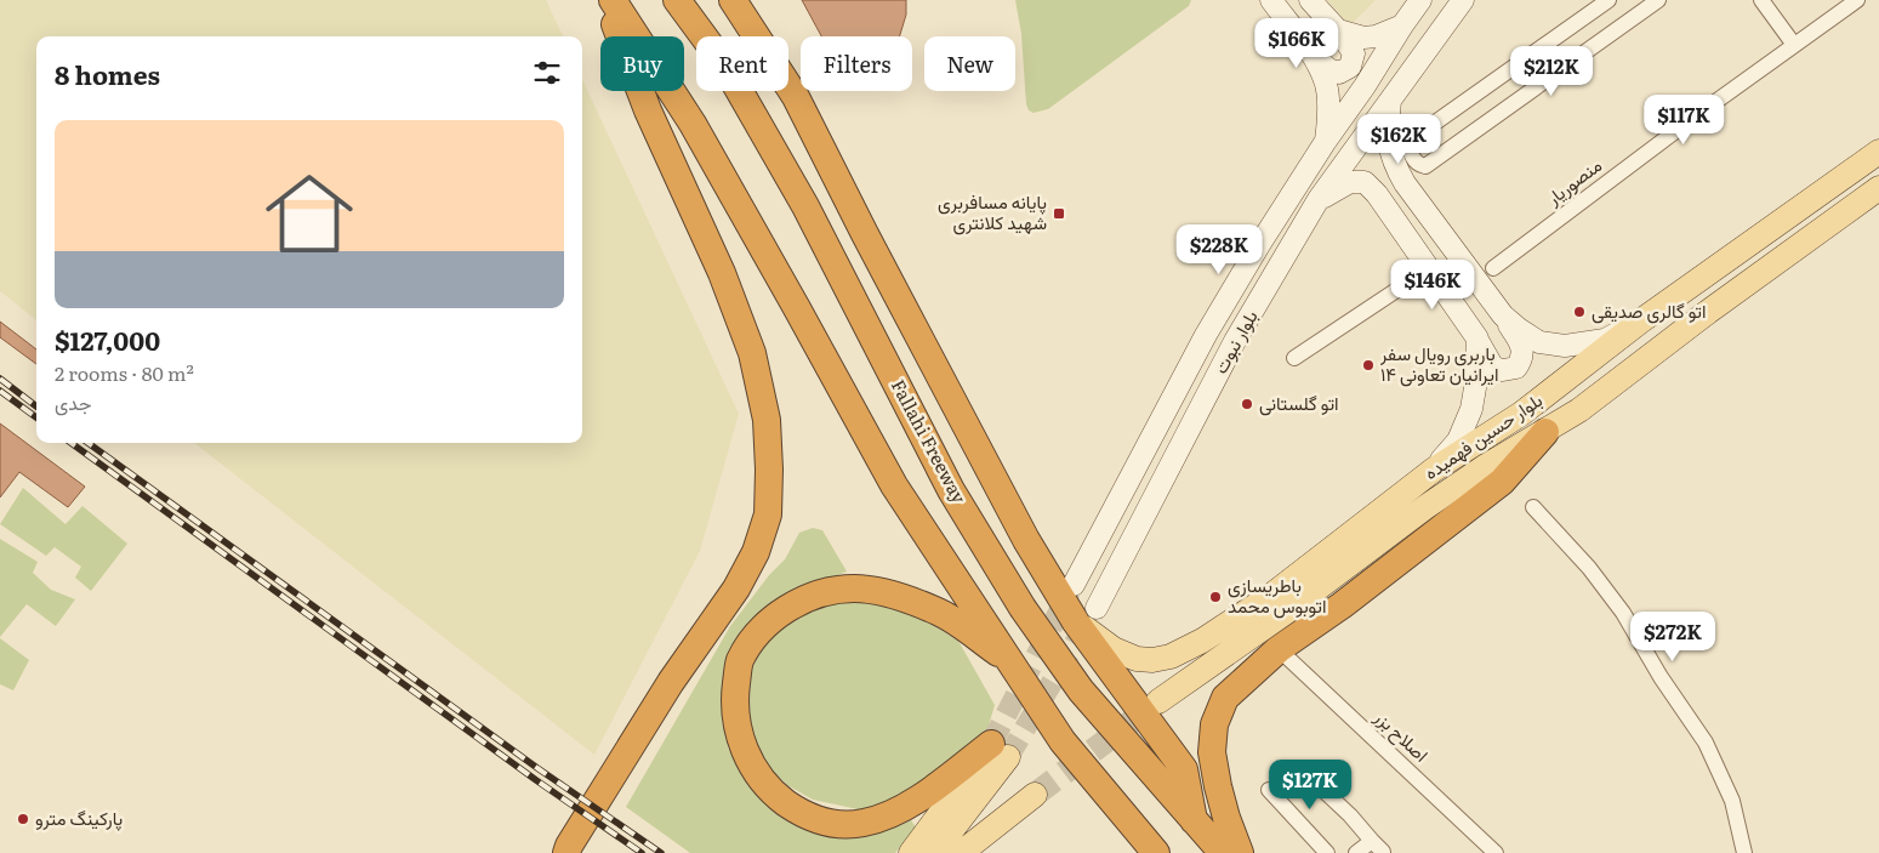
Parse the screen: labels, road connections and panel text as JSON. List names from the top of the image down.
{
  "streets": {
    "highway": ["Fallahi Freeway"],
    "main road": ["بلوار نبوت", "بلوار حسین فهمیده"],
    "street": ["منصوریار", "اصلاح بزر"]
  },
  "crossings": [
    ["بلوار نبوت", "بلوار حسین فهمیده"]
  ],
  "places": {
    "transit": ["پایانه مسافربری شهید کلانتری"],
    "other": [
      "اتو گالری صدیقی",
      "باربری رویال سفر ایرانیان تعاونی ۱۴",
      "اتو گلستانی",
      "باطریسازی اتوبوس محمد",
      "پارکینگ مترو"
    ]
  },
  "page": {
    "price": [
      "$166K",
      "$212K",
      "$117K",
      "$162K",
      "$228K",
      "$146K",
      "$272K",
      "$127K"
    ],
    "chip": [
      "Buy",
      "Rent",
      "Filters",
      "New"
    ],
    "heading": "8 homes",
    "list": [
      {
        "name": "$127,000",
        "note": "2 rooms · 80 m² · جدی"
      }
    ]
  }
}
